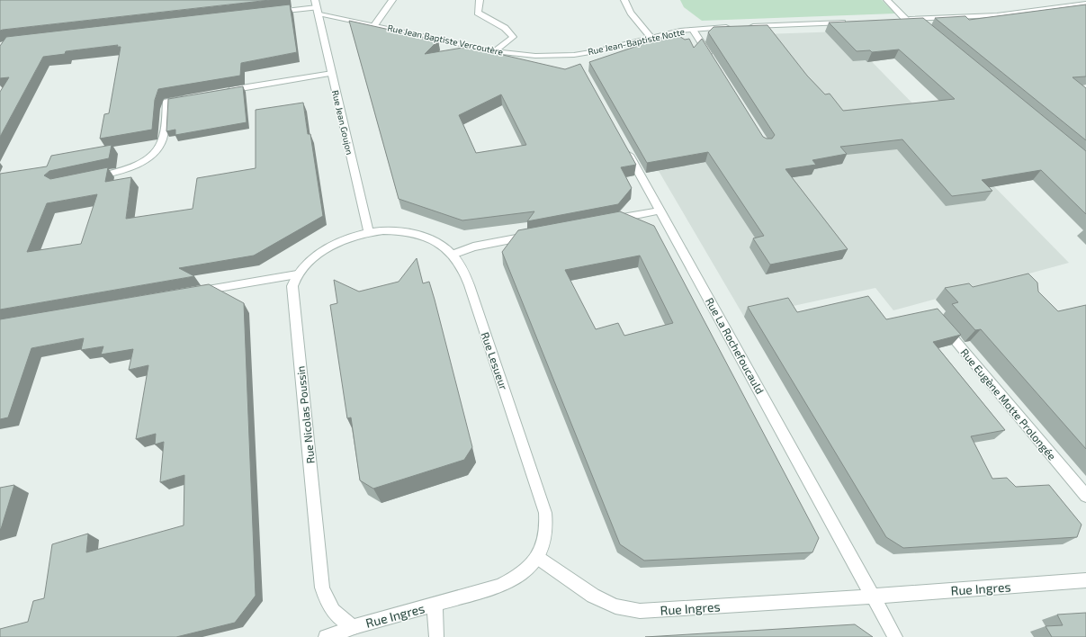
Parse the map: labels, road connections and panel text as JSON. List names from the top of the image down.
{
  "streets": {
    "street": [
      "Rue Jean Baptiste Vercoutère",
      "Rue Jean-Baptiste Notte",
      "Rue Jean Goujon",
      "Rue La Rochefoucauld",
      "Rue Lesueur",
      "Rue Eugène Motte Prolongée",
      "Rue Nicolas Poussin",
      "Rue Ingres"
    ]
  },
  "crossings": [
    ["Rue Jean Baptiste Vercoutère", "Rue Jean-Baptiste Notte"],
    ["Rue Jean Baptiste Vercoutère", "Rue Jean Goujon"],
    ["Rue Jean Goujon", "Rue Lesueur"],
    ["Rue Jean Goujon", "Rue Nicolas Poussin"],
    ["Rue La Rochefoucauld", "Rue Ingres"],
    ["Rue Lesueur", "Rue Nicolas Poussin"],
    ["Rue Lesueur", "Rue Ingres"],
    ["Rue Nicolas Poussin", "Rue Ingres"]
  ]
}
